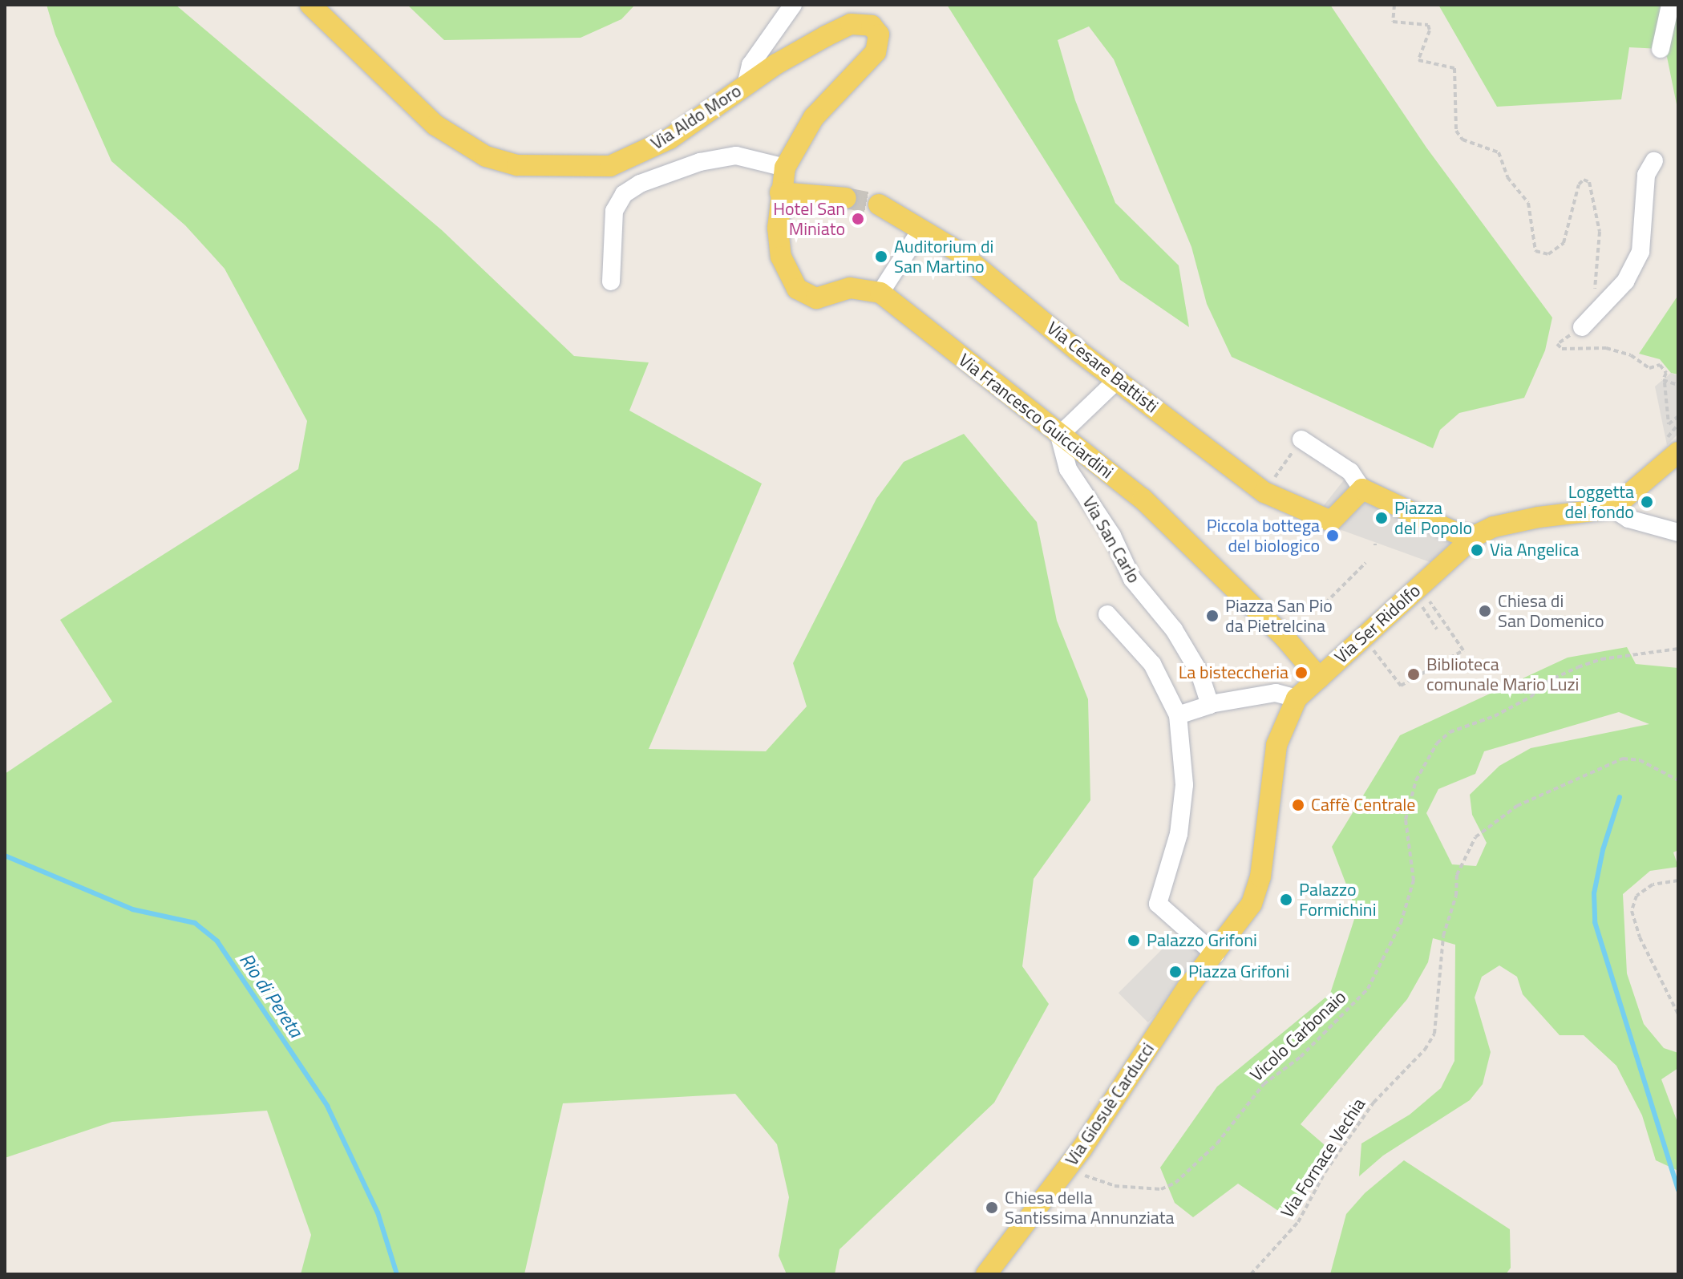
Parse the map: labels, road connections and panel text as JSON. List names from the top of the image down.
{
  "streets": {
    "main road": [
      "Via Aldo Moro",
      "Via Cesare Battisti",
      "Via Francesco Guicciardini",
      "Via Ser Ridolfo",
      "Via Giosuè Carducci"
    ],
    "street": ["Via San Carlo"],
    "path": ["Vicolo Carbonaio", "Via Fornace Vechia"]
  },
  "crossings": [
    ["Via Francesco Guicciardini", "Via San Carlo"],
    ["Via Francesco Guicciardini", "Via Ser Ridolfo"],
    ["Via Ser Ridolfo", "Via Giosuè Carducci"],
    ["Vicolo Carbonaio", "Via Giosuè Carducci"]
  ],
  "water": ["Rio di Pereta"],
  "places": [
    "Hotel San Miniato",
    "Auditorium di San Martino",
    "Loggetta del fondo",
    "Piazza del Popolo",
    "Piccola bottega del biologico",
    "Via Angelica",
    "Chiesa di San Domenico",
    "Piazza San Pio da Pietrelcina",
    "La bisteccheria",
    "Biblioteca comunale Mario Luzi",
    "Caffè Centrale",
    "Palazzo Formichini",
    "Palazzo Grifoni",
    "Piazza Grifoni",
    "Chiesa della Santissima Annunziata"
  ]
}
